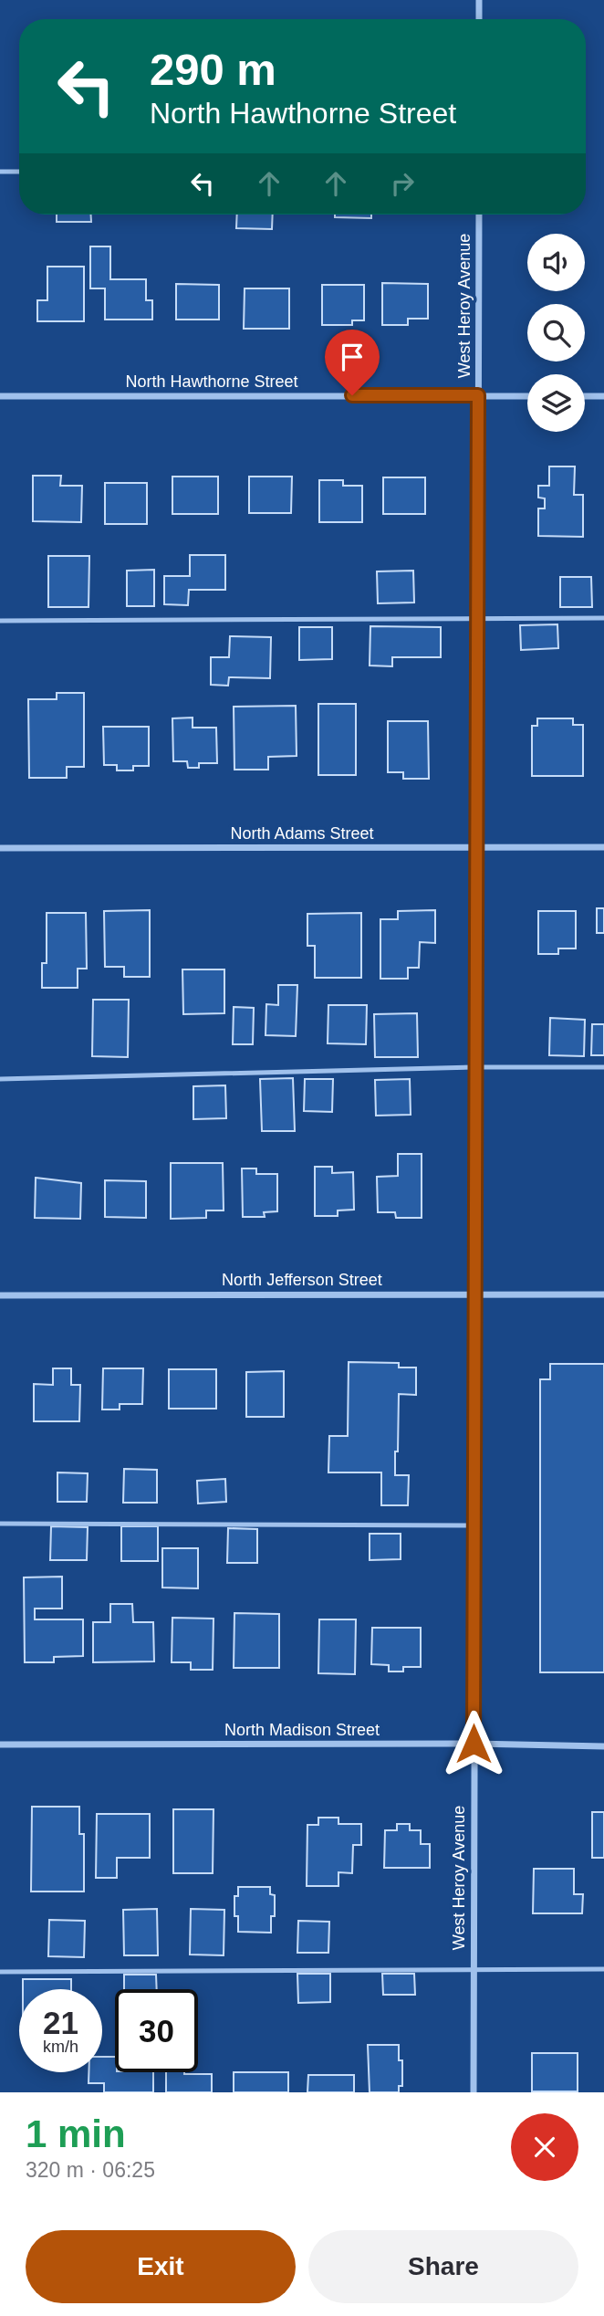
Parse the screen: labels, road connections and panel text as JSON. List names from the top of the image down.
{
  "streets": {
    "street": [
      "West Heroy Avenue",
      "North Hawthorne Street",
      "North Adams Street",
      "North Jefferson Street",
      "North Madison Street"
    ]
  },
  "crossings": [
    ["West Heroy Avenue", "North Hawthorne Street"],
    ["West Heroy Avenue", "North Adams Street"],
    ["West Heroy Avenue", "North Jefferson Street"],
    ["West Heroy Avenue", "North Madison Street"]
  ],
  "page": {
    "turn": ["290 m", "North Hawthorne Street"],
    "speed": "21 km/h",
    "limit": "30",
    "heading": ["1 min", "320 m · 06:25"],
    "buttons": ["Exit", "Share"]
  }
}
